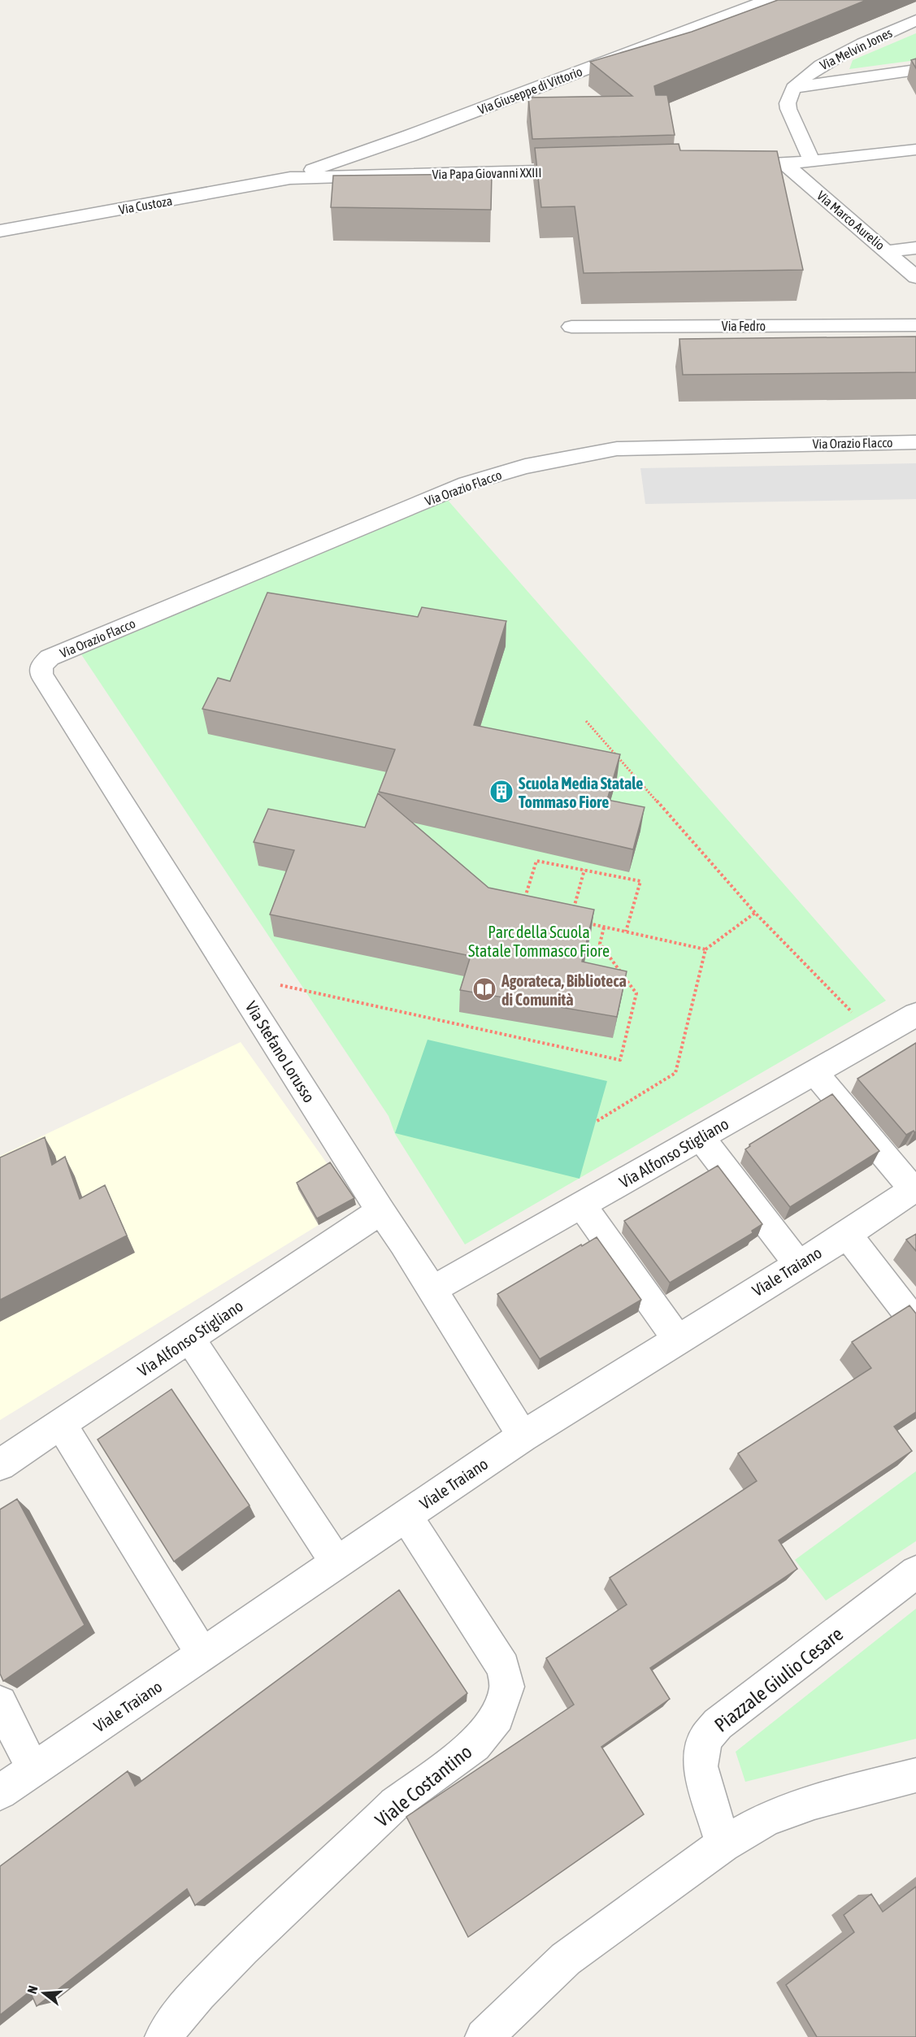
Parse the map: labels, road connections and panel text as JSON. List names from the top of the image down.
{
  "streets": {
    "street": [
      "Via Melvin Jones",
      "Via Giuseppe di Vittorio",
      "Via Papa Giovanni XXIII",
      "Via Custoza",
      "Via Marco Aurelio",
      "Via Fedro",
      "Via Orazio Flacco",
      "Via Stefano Lorusso",
      "Via Alfonso Stigliano",
      "Viale Traiano",
      "Piazzale Giulio Cesare",
      "Viale Costantino"
    ]
  },
  "crossings": [
    ["Via Giuseppe di Vittorio", "Via Papa Giovanni XXIII"],
    ["Via Giuseppe di Vittorio", "Via Custoza"],
    ["Via Papa Giovanni XXIII", "Via Custoza"],
    ["Via Orazio Flacco", "Via Stefano Lorusso"],
    ["Via Stefano Lorusso", "Via Alfonso Stigliano"],
    ["Via Stefano Lorusso", "Viale Traiano"],
    ["Viale Traiano", "Viale Costantino"]
  ],
  "parks": ["Parc della Scuola Statale Tommasco Fiore"],
  "places": {
    "building": ["Scuola Media Statale Tommaso Fiore"],
    "library": ["Agorateca, Biblioteca di Comunità"]
  },
  "north": "left"
}
